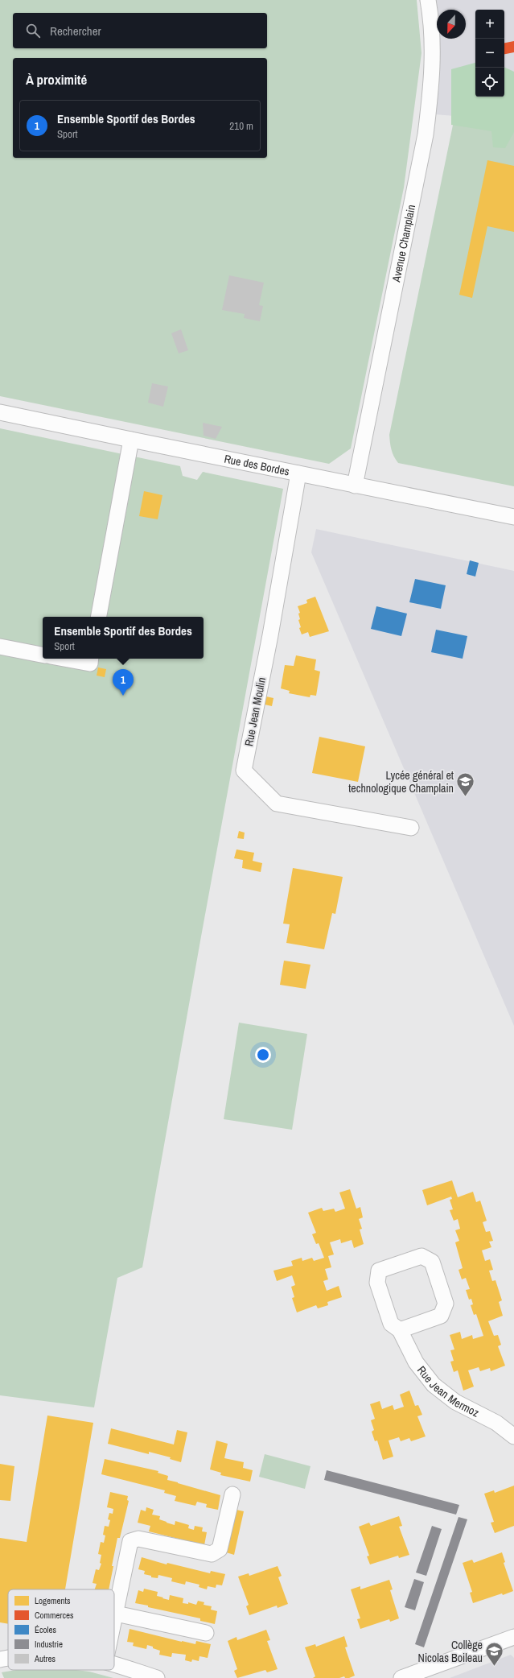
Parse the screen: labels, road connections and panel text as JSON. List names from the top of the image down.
{
  "streets": {
    "street": [
      "Avenue Champlain",
      "Rue des Bordes",
      "Rue Jean Moulin",
      "Rue Jean Mermoz"
    ]
  },
  "crossings": [
    ["Avenue Champlain", "Rue des Bordes"],
    ["Rue des Bordes", "Rue Jean Moulin"]
  ],
  "places": {
    "school or university": ["Lycée général et technologique Champlain", "Collège Nicolas Boileau"]
  },
  "legend": [
    "Logements",
    "Commerces",
    "Écoles",
    "Industrie",
    "Autres"
  ],
  "north": "bottom",
  "page": {
    "map_buttons": ["+", "−"],
    "search": "Rechercher",
    "heading": "À proximité",
    "list": [
      {
        "mark": "1",
        "name": "Ensemble Sportif des Bordes",
        "note": "Sport",
        "value": "210 m"
      }
    ],
    "popup": ["Ensemble Sportif des Bordes", "Sport"],
    "pins": "1"
  }
}
